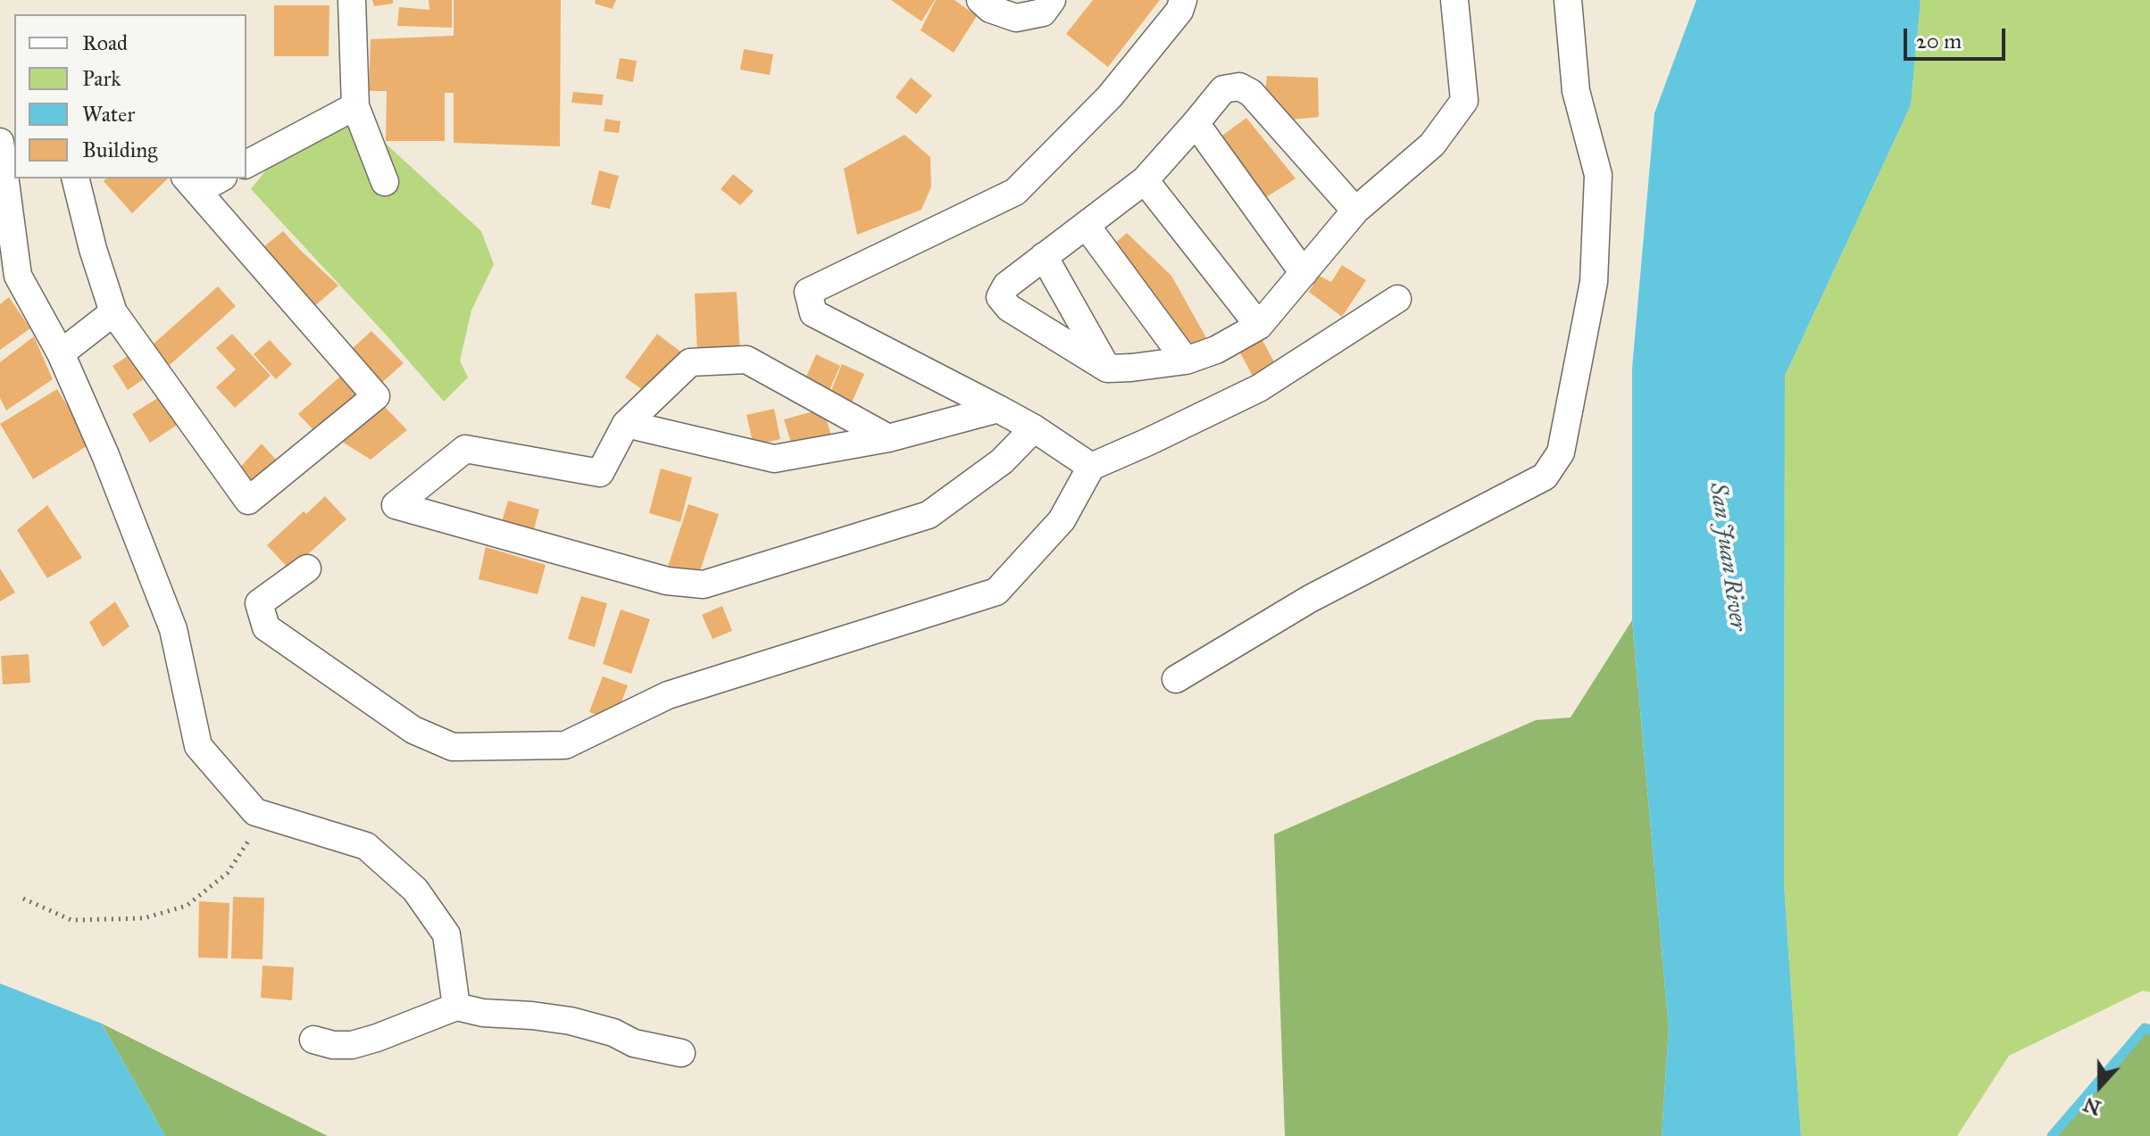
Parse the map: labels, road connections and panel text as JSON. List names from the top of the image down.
{
  "water": ["San Juan River"],
  "legend": [
    "Road",
    "Park",
    "Water",
    "Building"
  ],
  "scale_bar": "20 m",
  "north": "bottom"
}
